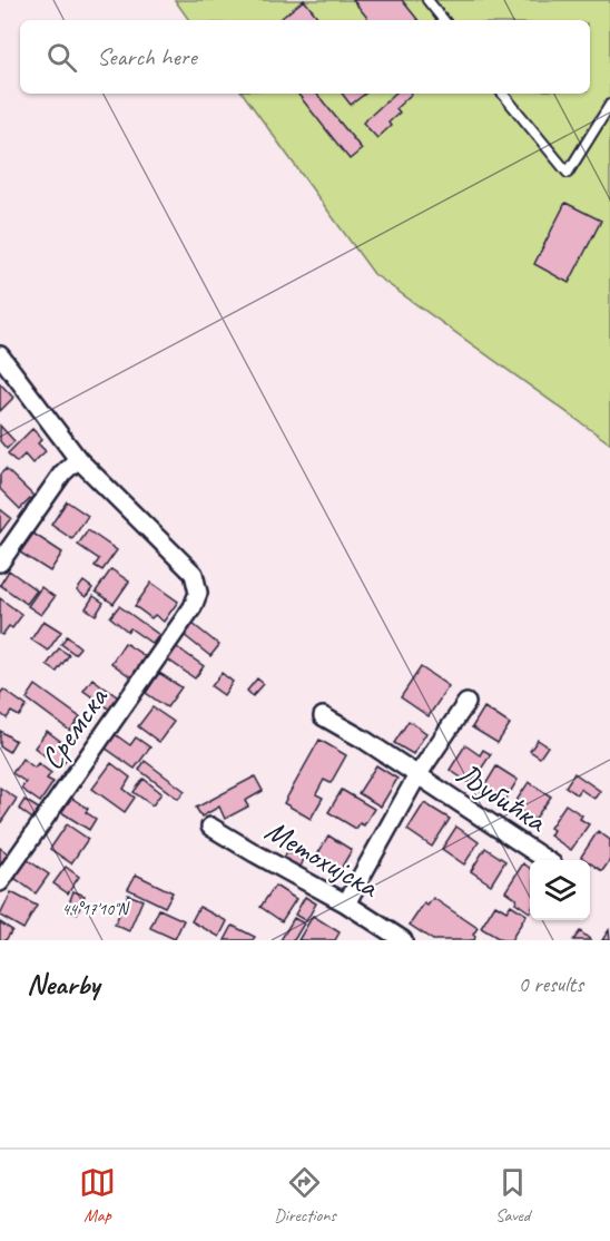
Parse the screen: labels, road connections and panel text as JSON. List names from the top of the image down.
{
  "streets": {
    "street": ["Сремска", "Љубићка", "Метохијска"]
  },
  "page": {
    "search": "Search here",
    "heading": ["Nearby", "0 results"],
    "nav": ["Map", "Directions", "Saved"]
  },
  "coordinates": ["44°17'10\"N"]
}
